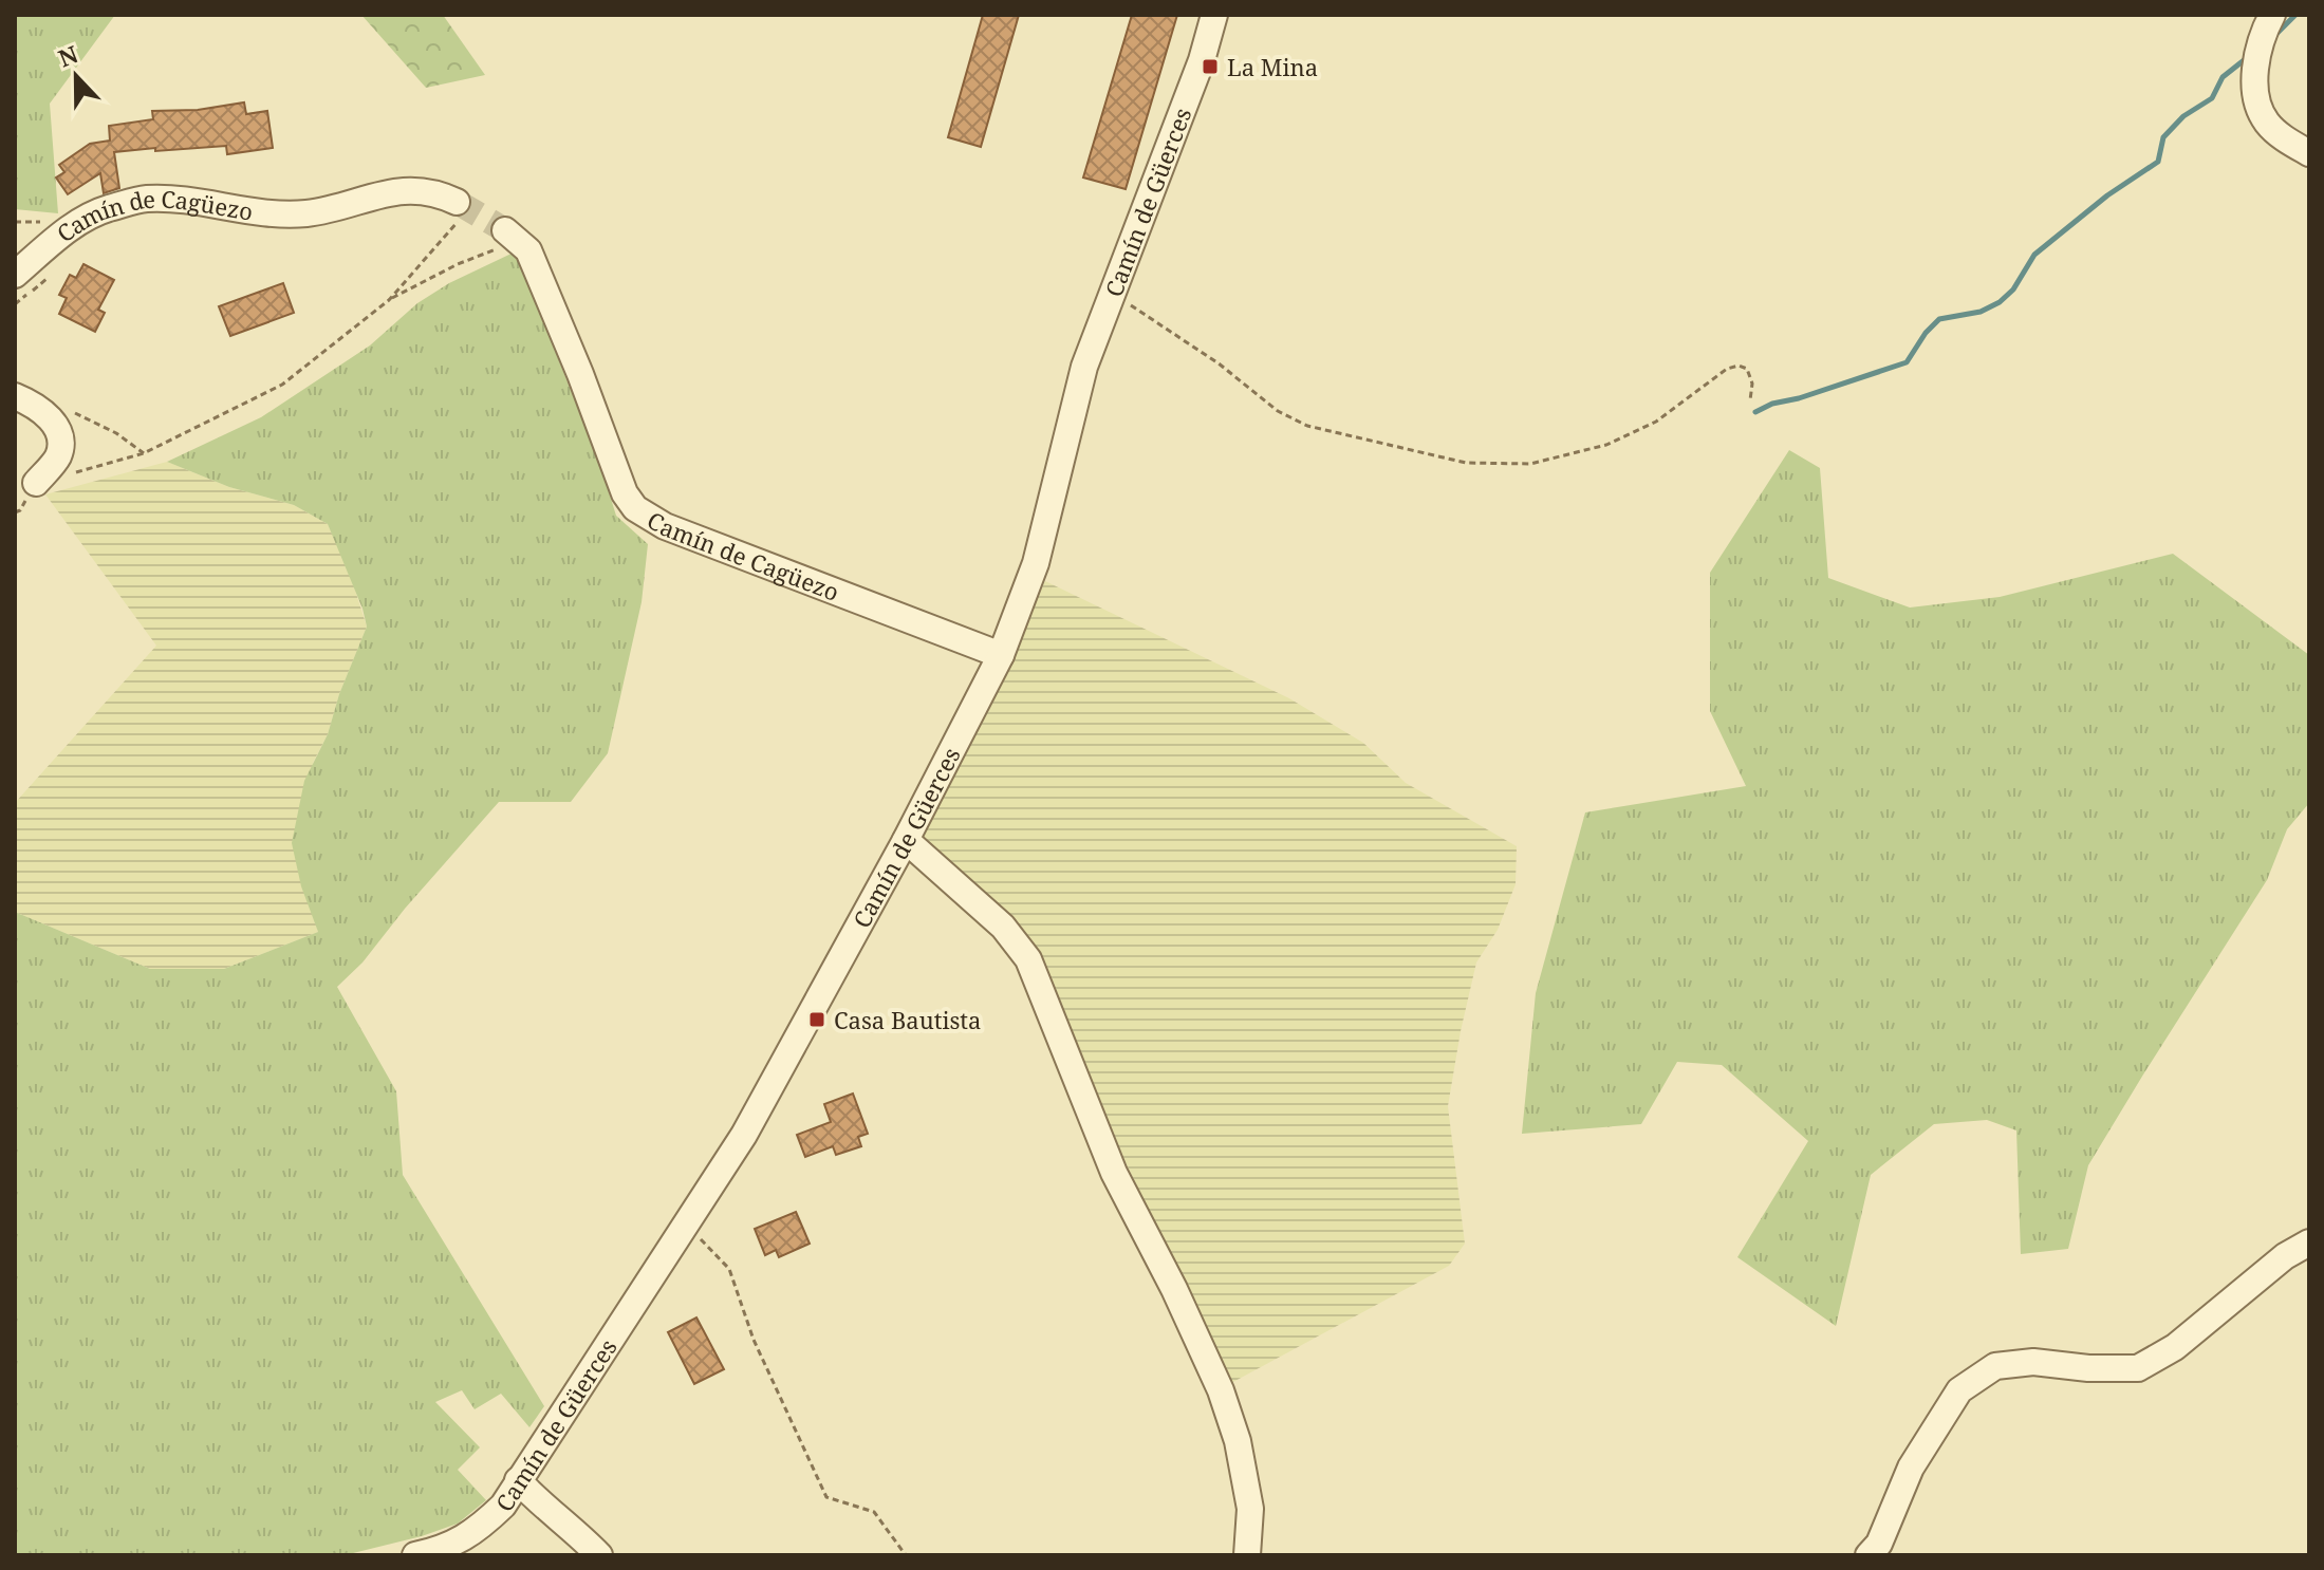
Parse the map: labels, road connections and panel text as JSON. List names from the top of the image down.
{
  "streets": {
    "street": ["Camín de Güerces", "Camín de Cagüezo"]
  },
  "crossings": [
    ["Camín de Güerces", "Camín de Cagüezo"]
  ],
  "places": {
    "transit": ["La Mina", "Casa Bautista"]
  },
  "north": "top"
}
